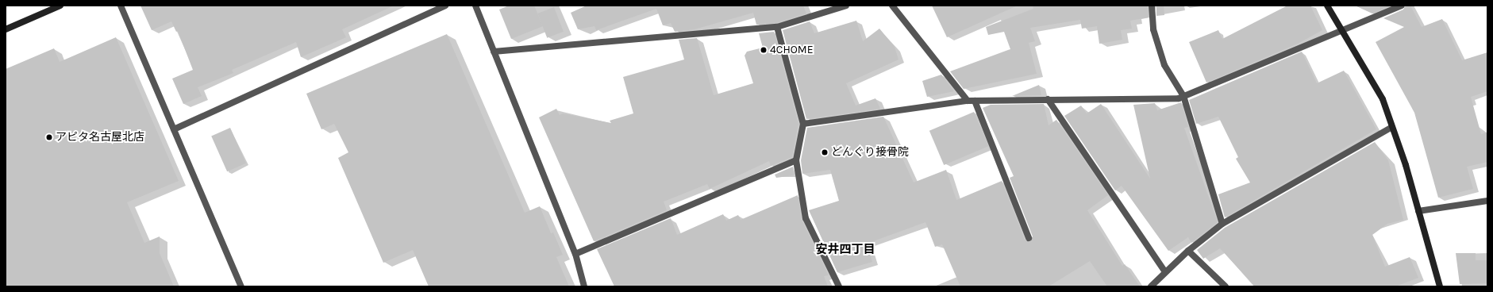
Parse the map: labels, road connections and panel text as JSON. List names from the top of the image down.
{
  "districts": ["安井四丁目"],
  "places": ["4CHOME", "アピタ名古屋北店", "どんぐり接骨院"]
}
